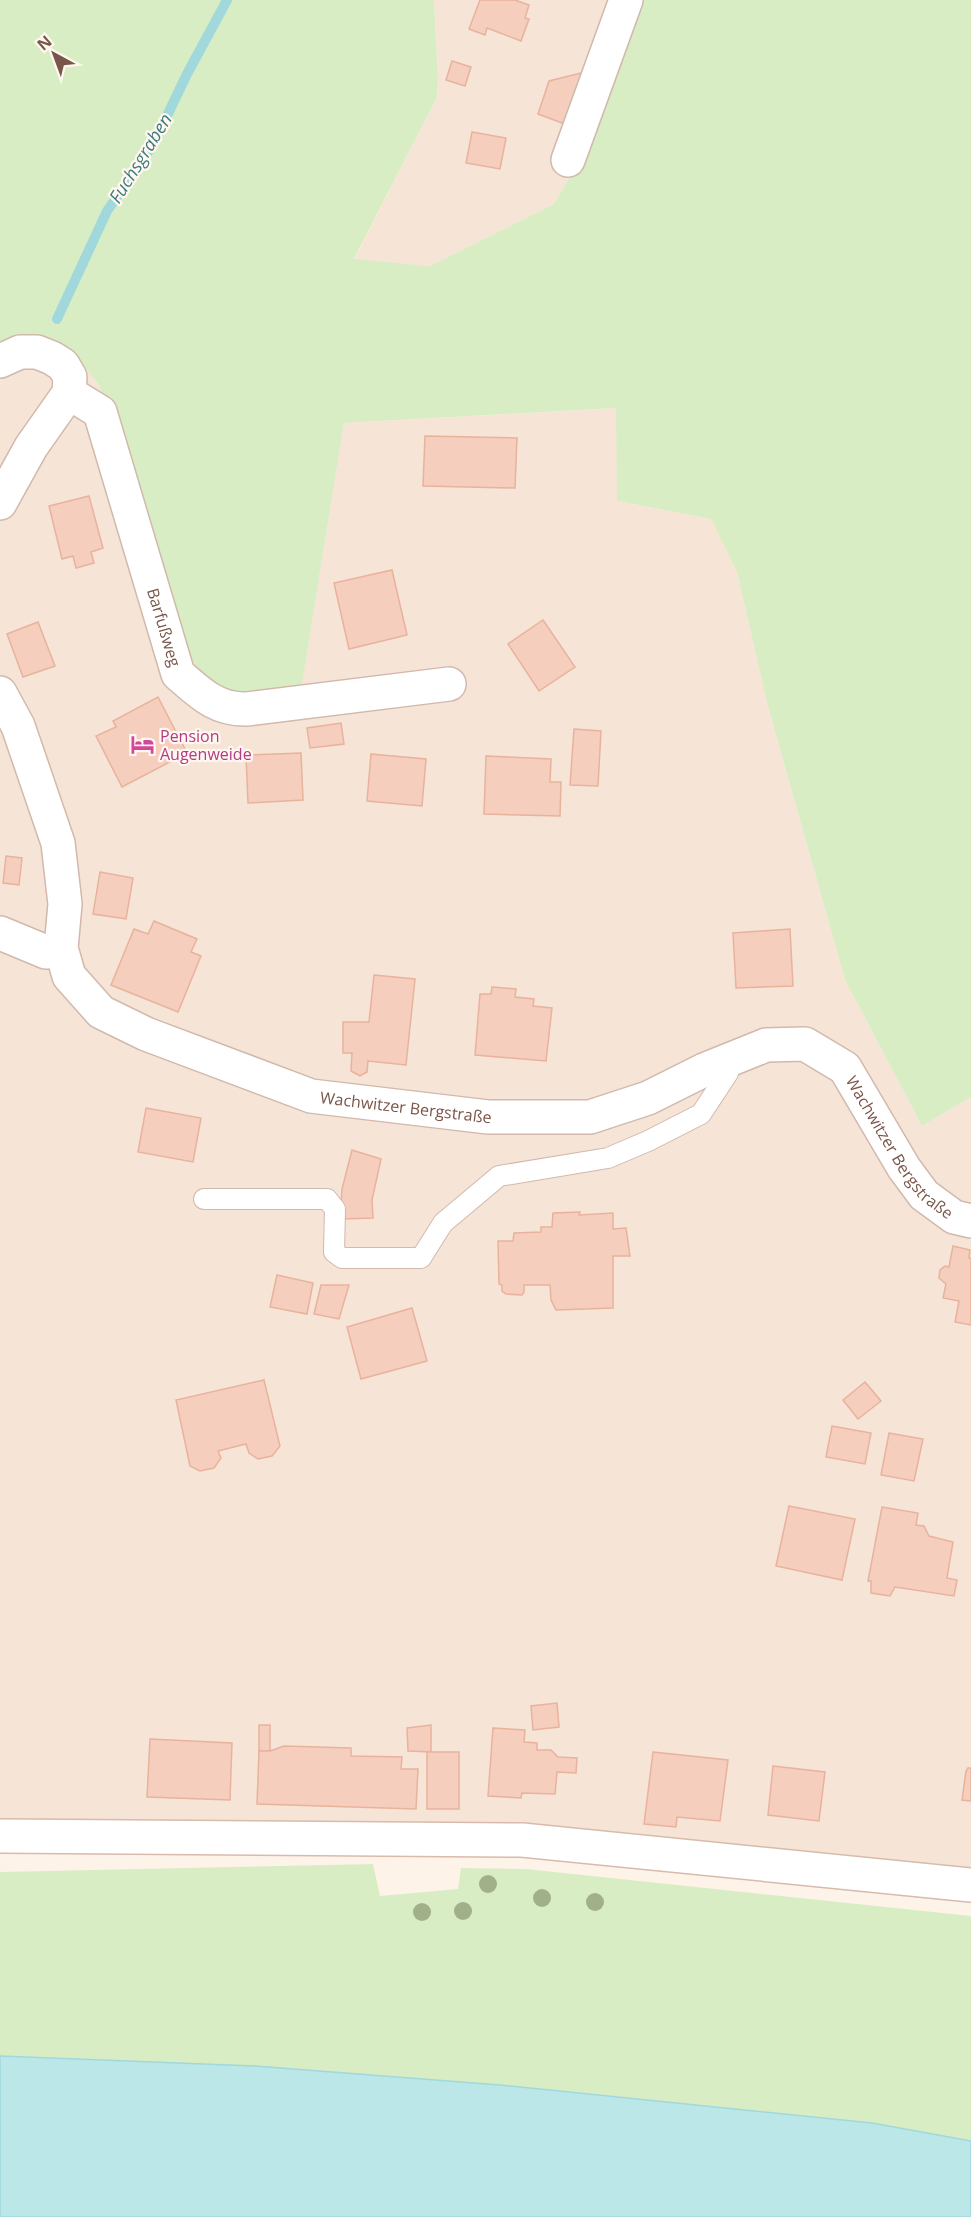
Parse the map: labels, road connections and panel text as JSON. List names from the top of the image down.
{
  "streets": {
    "street": ["Barfußweg", "Wachwitzer Bergstraße"]
  },
  "water": ["Fuchsgraben"],
  "places": {
    "hotel": ["Pension Augenweide"]
  },
  "north": "top left"
}
